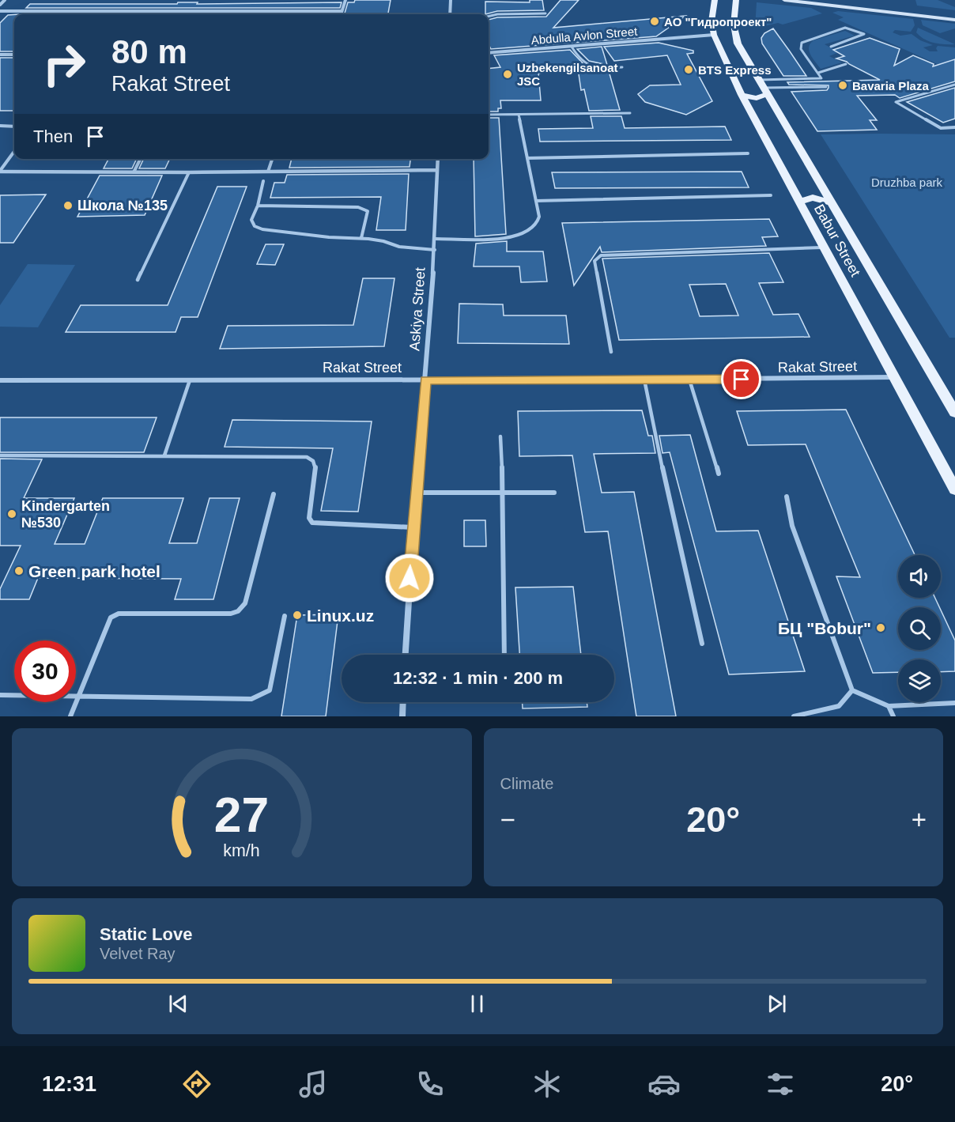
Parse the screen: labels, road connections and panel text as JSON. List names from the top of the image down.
{
  "streets": {
    "main road": ["Babur Street"],
    "street": ["Abdulla Avlon Street", "Askiya Street", "Rakat Street"]
  },
  "crossings": [
    ["Abdulla Avlon Street", "Babur Street"],
    ["Babur Street", "Rakat Street"],
    ["Askiya Street", "Rakat Street"]
  ],
  "parks": ["Druzhba park"],
  "places": [
    "АО \"Гидропроект\"",
    "BTS Express",
    "Uzbekengilsanoat JSC",
    "Bavaria Plaza",
    "Школа №135",
    "Kindergarten №530",
    "Green park hotel",
    "Linux.uz",
    "БЦ \"Bobur\""
  ],
  "page": {
    "turn": ["80 m", "Rakat Street"],
    "then": "Then",
    "limit": "30",
    "trip": "12:32 · 1 min · 200 m",
    "tile": "Climate",
    "heat": ["−", "20°", "+"],
    "song": ["Static Love", "Velvet Ray"],
    "tabs": ["12:31", "20°"],
    "gauge": ["27", "km/h"]
  }
}
